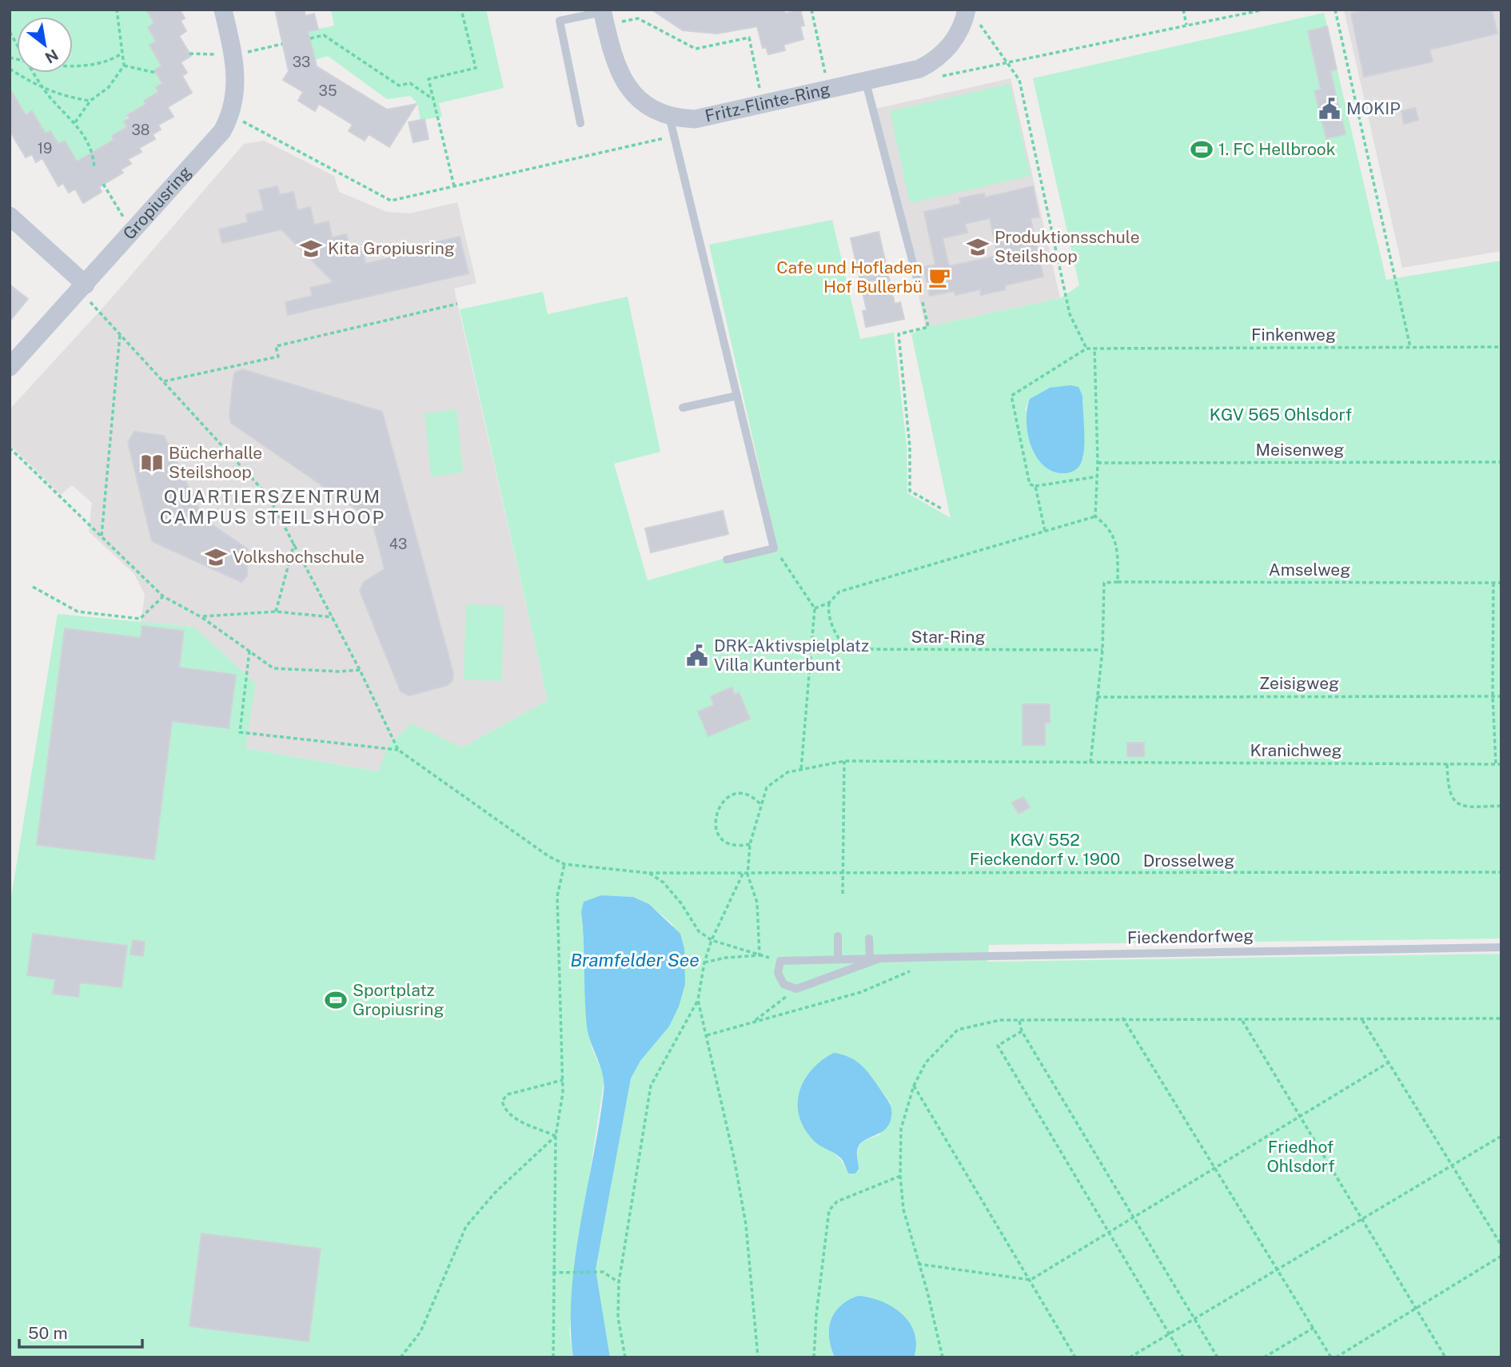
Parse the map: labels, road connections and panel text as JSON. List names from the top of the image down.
{
  "streets": {
    "street": ["Fritz-Flinte-Ring", "Gropiusring"],
    "lane": ["Fieckendorfweg"],
    "path": [
      "Finkenweg",
      "Meisenweg",
      "Amselweg",
      "Star-Ring",
      "Zeisigweg",
      "Kranichweg",
      "Drosselweg"
    ]
  },
  "districts": ["QUARTIERSZENTRUM CAMPUS STEILSHOOP"],
  "water": ["Bramfelder See"],
  "parks": ["KGV 565 Ohlsdorf", "KGV 552 Fieckendorf v. 1900", "Friedhof Ohlsdorf"],
  "places": {
    "public building": ["MOKIP", "DRK-Aktivspielplatz Villa Kunterbunt"],
    "sports": ["1. FC Hellbrook", "Sportplatz Gropiusring"],
    "school or university": ["Produktionsschule Steilshoop", "Kita Gropiusring", "Volkshochschule"],
    "cafe": ["Cafe und Hofladen Hof Bullerbü"],
    "library": ["Bücherhalle Steilshoop"]
  },
  "house_numbers": [
    "33",
    "35",
    "38",
    "19",
    "43"
  ],
  "scale_bar": "50 m",
  "north": "bottom right"
}
